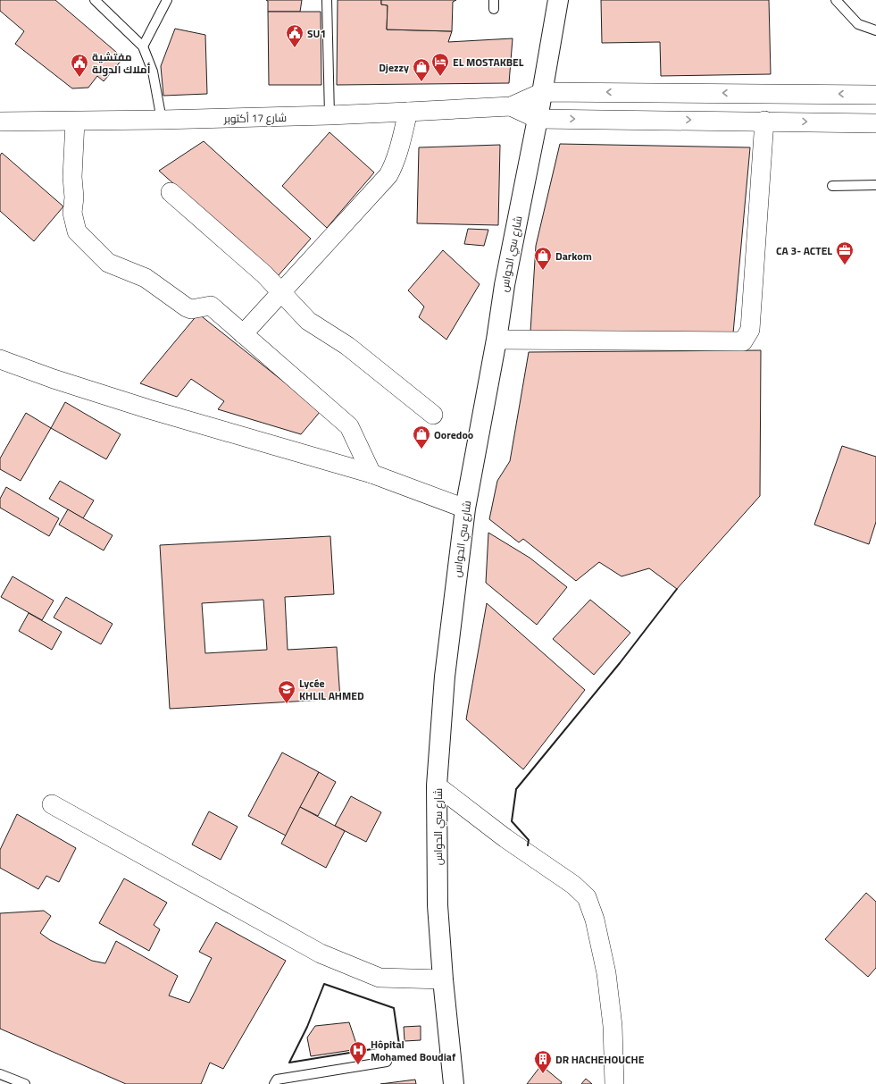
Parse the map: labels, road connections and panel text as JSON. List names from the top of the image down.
{
  "streets": {
    "street": ["شارع 17 أكتوبر", "شارع سي الحواس"]
  },
  "places": {
    "public building": ["SU1", "مفتشية أملاك الدولة"],
    "hotel": ["EL MOSTAKBEL"],
    "shop": ["Djezzy", "Darkom", "Ooredoo"],
    "office": ["CA 3- ACTEL"],
    "school or university": ["Lycée KHLIL AHMED"],
    "hospital": ["Hôpital Mohamed Boudiaf"],
    "building": ["DR HACHEHOUCHE"]
  }
}
